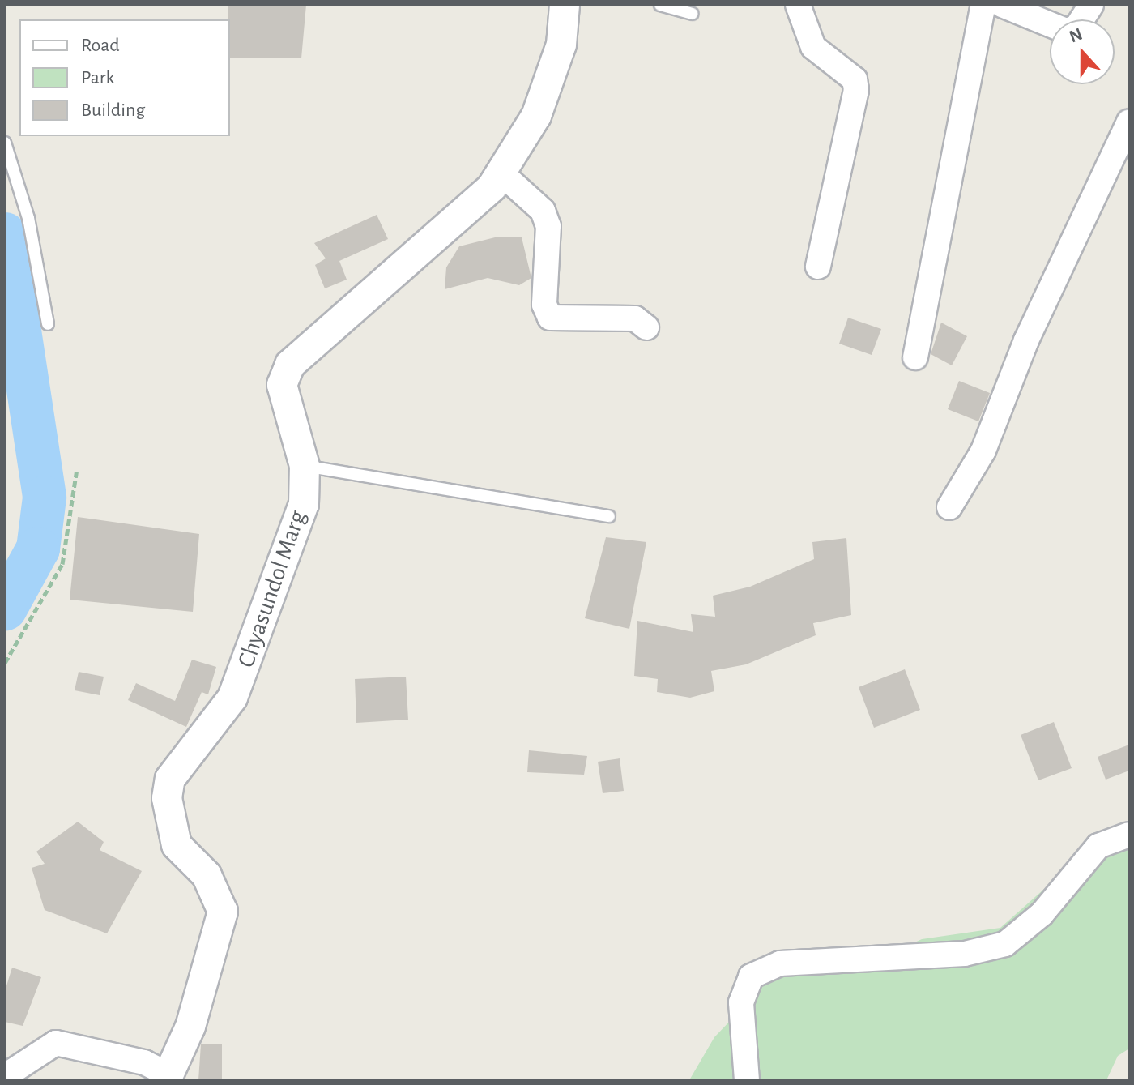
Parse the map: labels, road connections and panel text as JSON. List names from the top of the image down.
{
  "streets": {
    "street": ["Chyasundol Marg"]
  },
  "legend": ["Road", "Park", "Building"],
  "north": "top"
}
